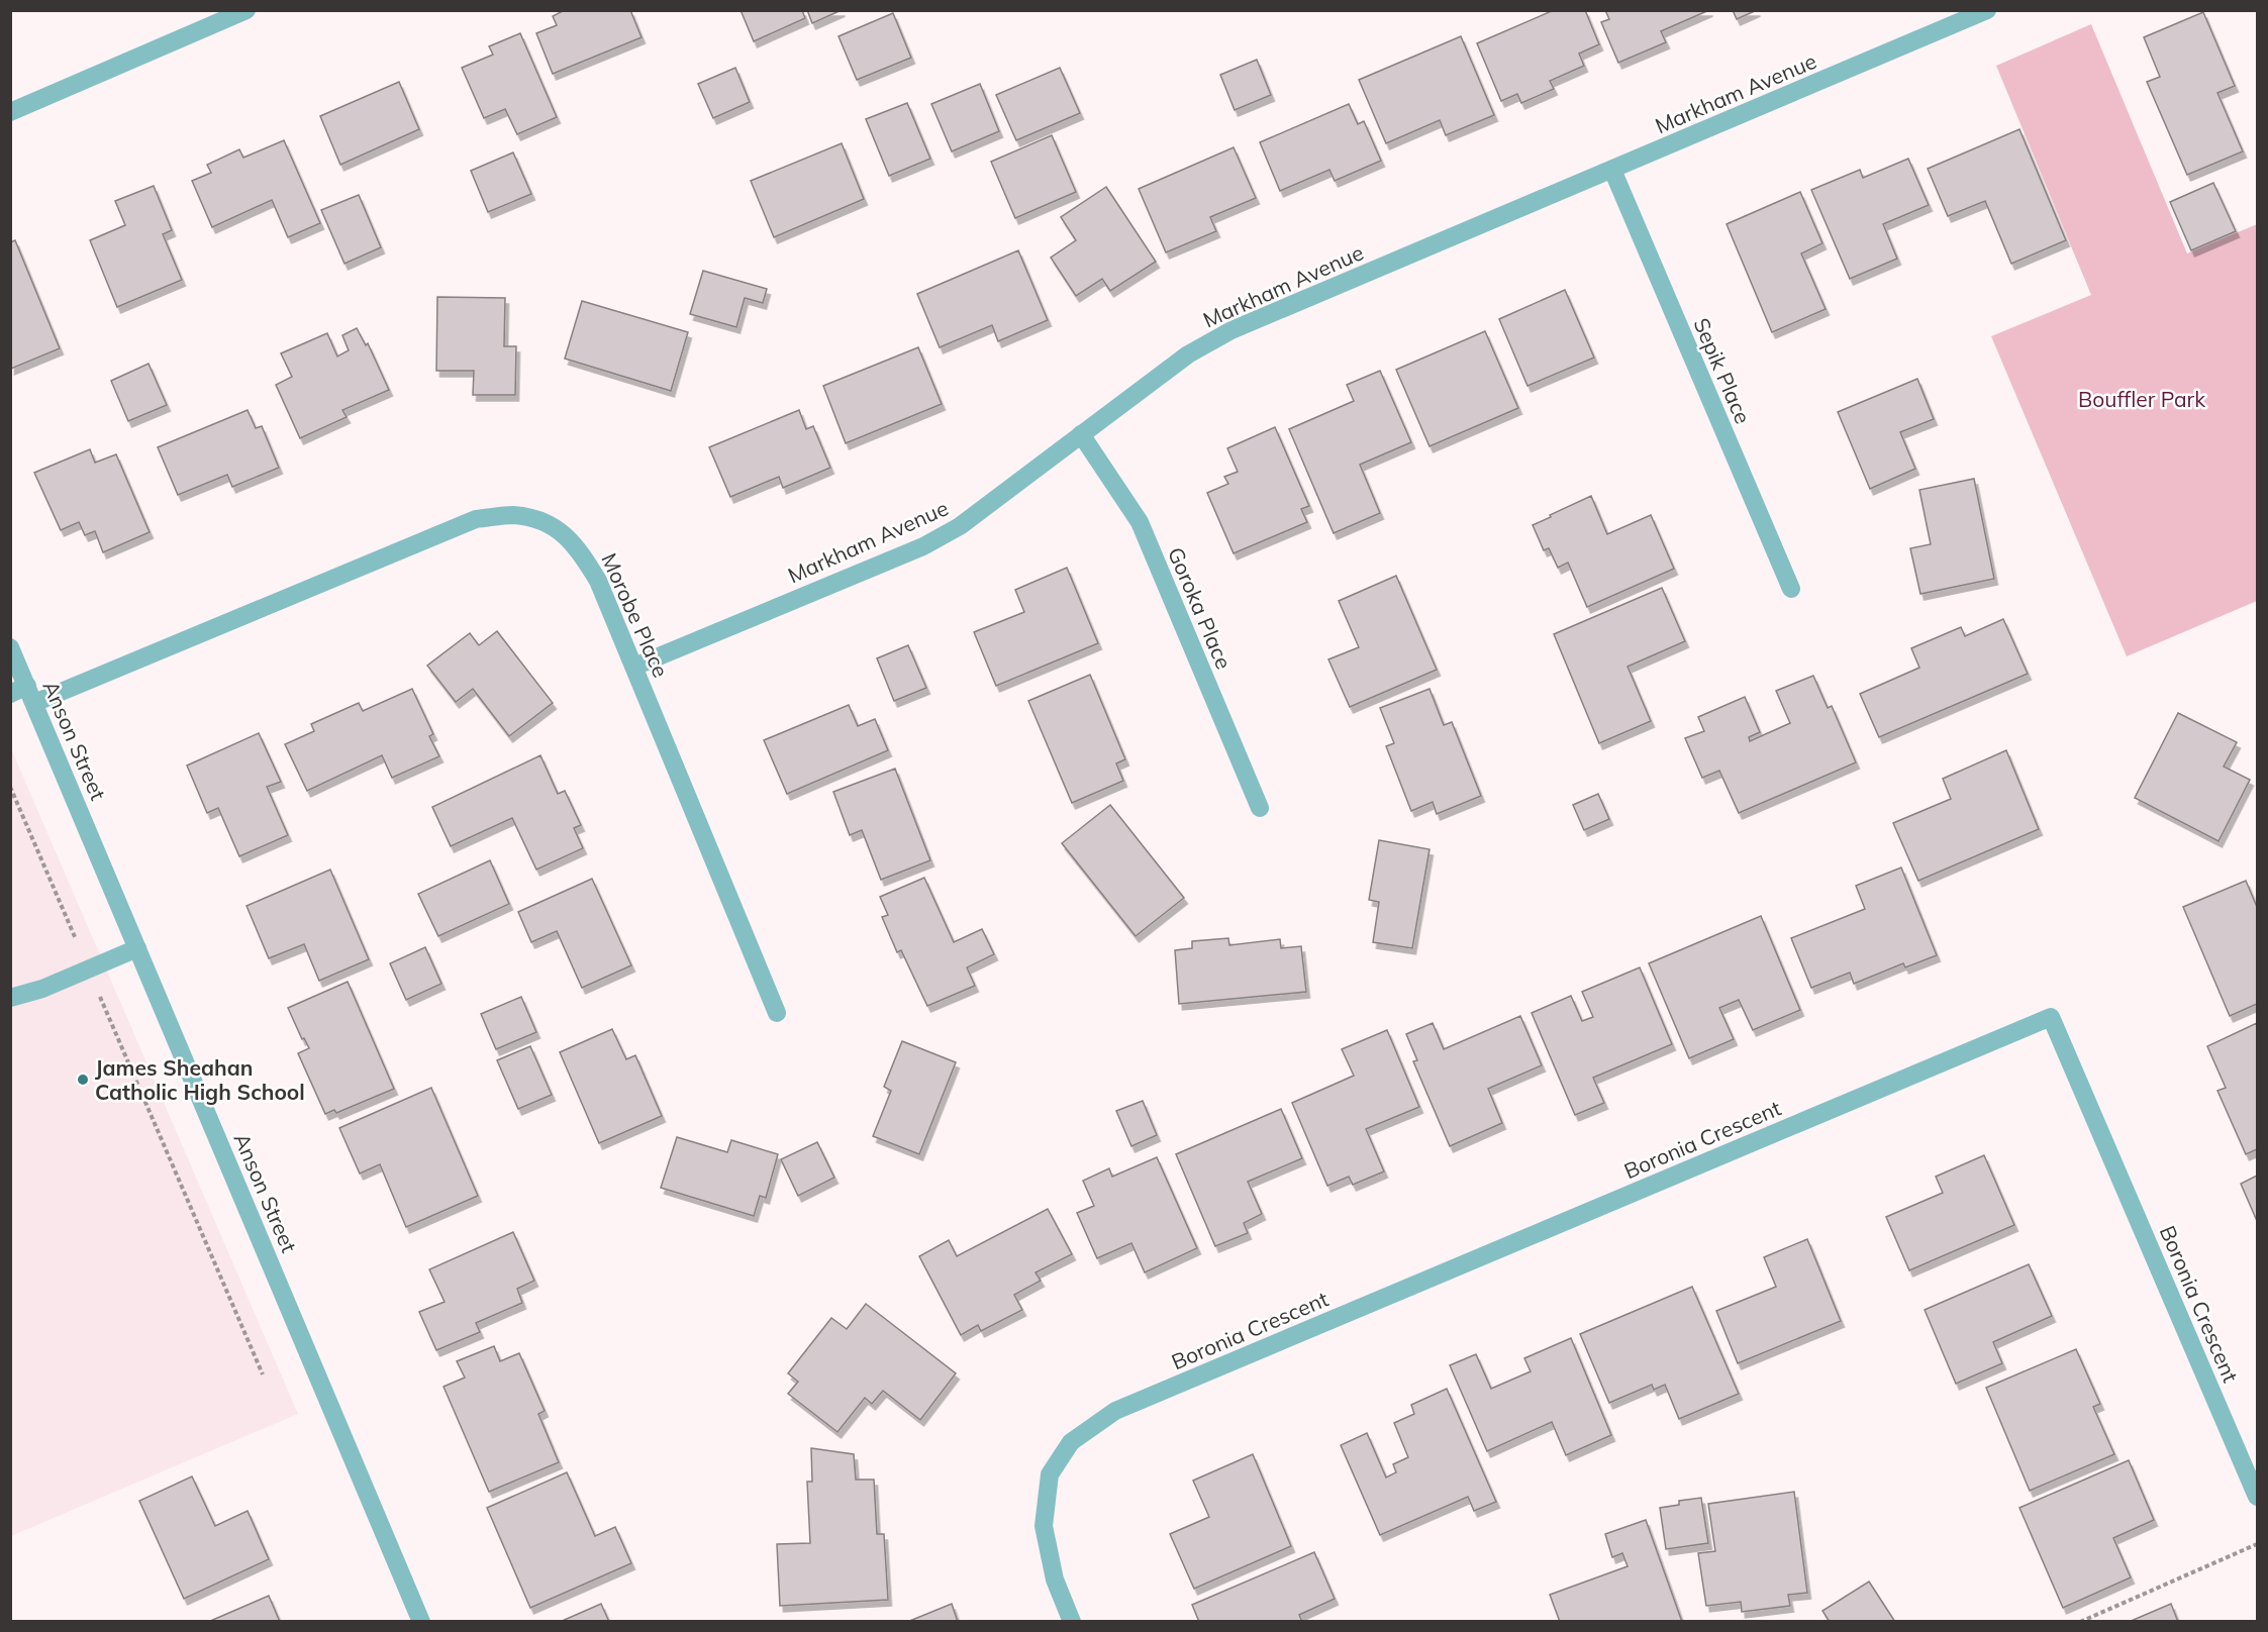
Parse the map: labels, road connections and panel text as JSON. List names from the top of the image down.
{
  "streets": {
    "street": [
      "Markham Avenue",
      "Sepik Place",
      "Goroka Place",
      "Morobe Place",
      "Anson Street",
      "Boronia Crescent"
    ]
  },
  "crossings": [
    ["Markham Avenue", "Sepik Place"],
    ["Markham Avenue", "Goroka Place"],
    ["Markham Avenue", "Morobe Place"],
    ["Morobe Place", "Anson Street"]
  ],
  "parks": ["Bouffler Park"],
  "places": ["James Sheahan Catholic High School"]
}
